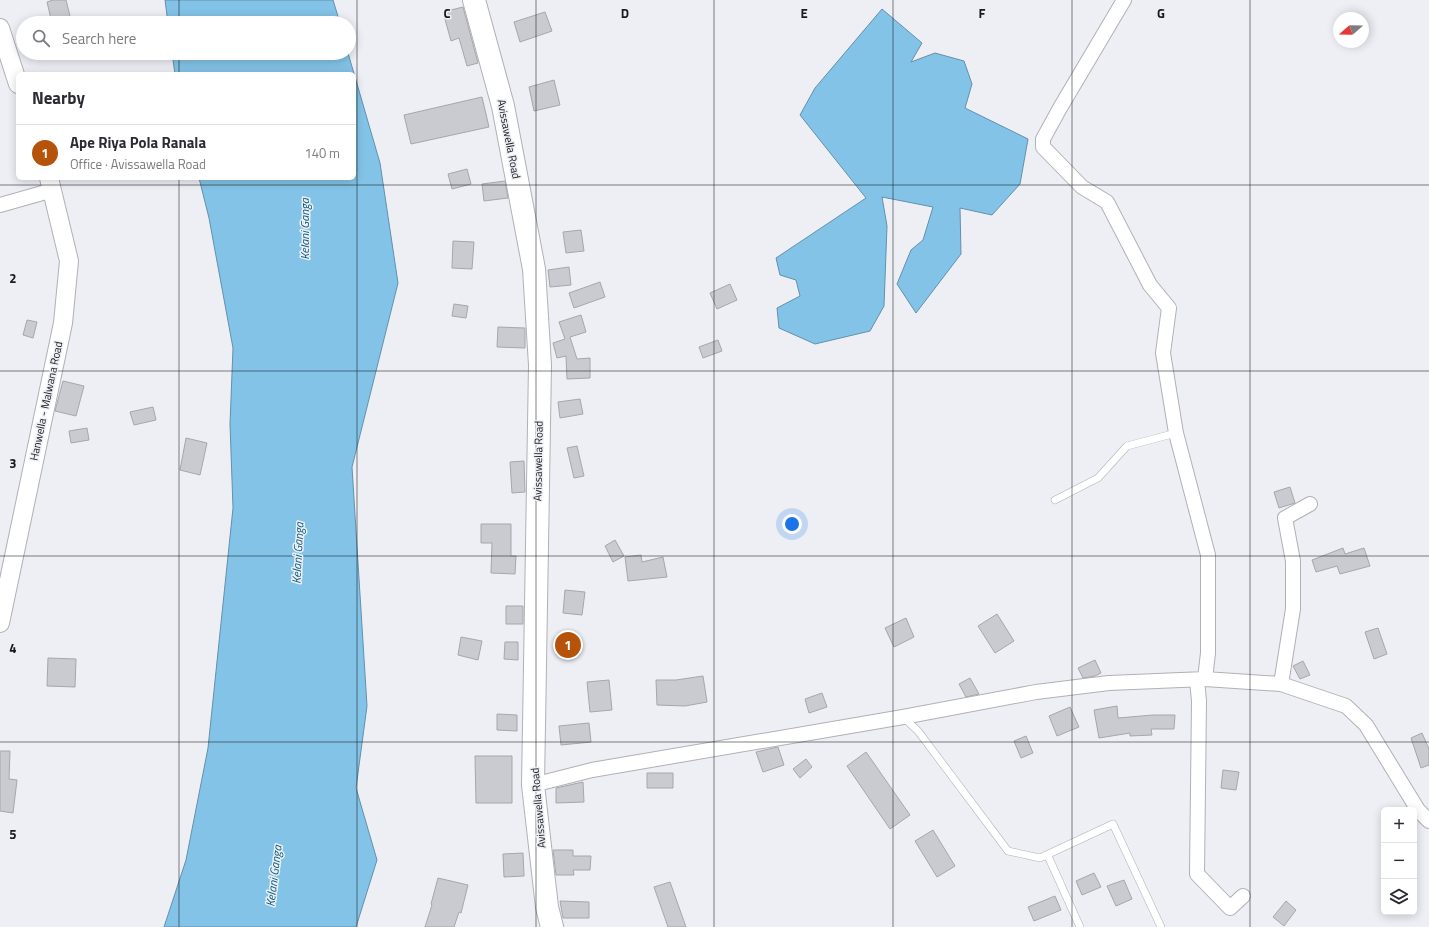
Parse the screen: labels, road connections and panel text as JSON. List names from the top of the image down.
{
  "streets": {
    "main road": ["Avissawella Road"],
    "street": ["Hanwella - Malwana Road"]
  },
  "water": ["Kelani Ganga"],
  "north": "left",
  "page": {
    "search": "Search here",
    "heading": "Nearby",
    "list": [
      {
        "mark": "1",
        "name": "Ape Riya Pola Ranala",
        "note": "Office · Avissawella Road",
        "value": "140 m"
      }
    ],
    "pins": "1",
    "map_buttons": ["+", "−"]
  },
  "grid": {
    "columns": [
      "C",
      "D",
      "E",
      "F",
      "G"
    ],
    "rows": [
      "2",
      "3",
      "4",
      "5"
    ]
  }
}
